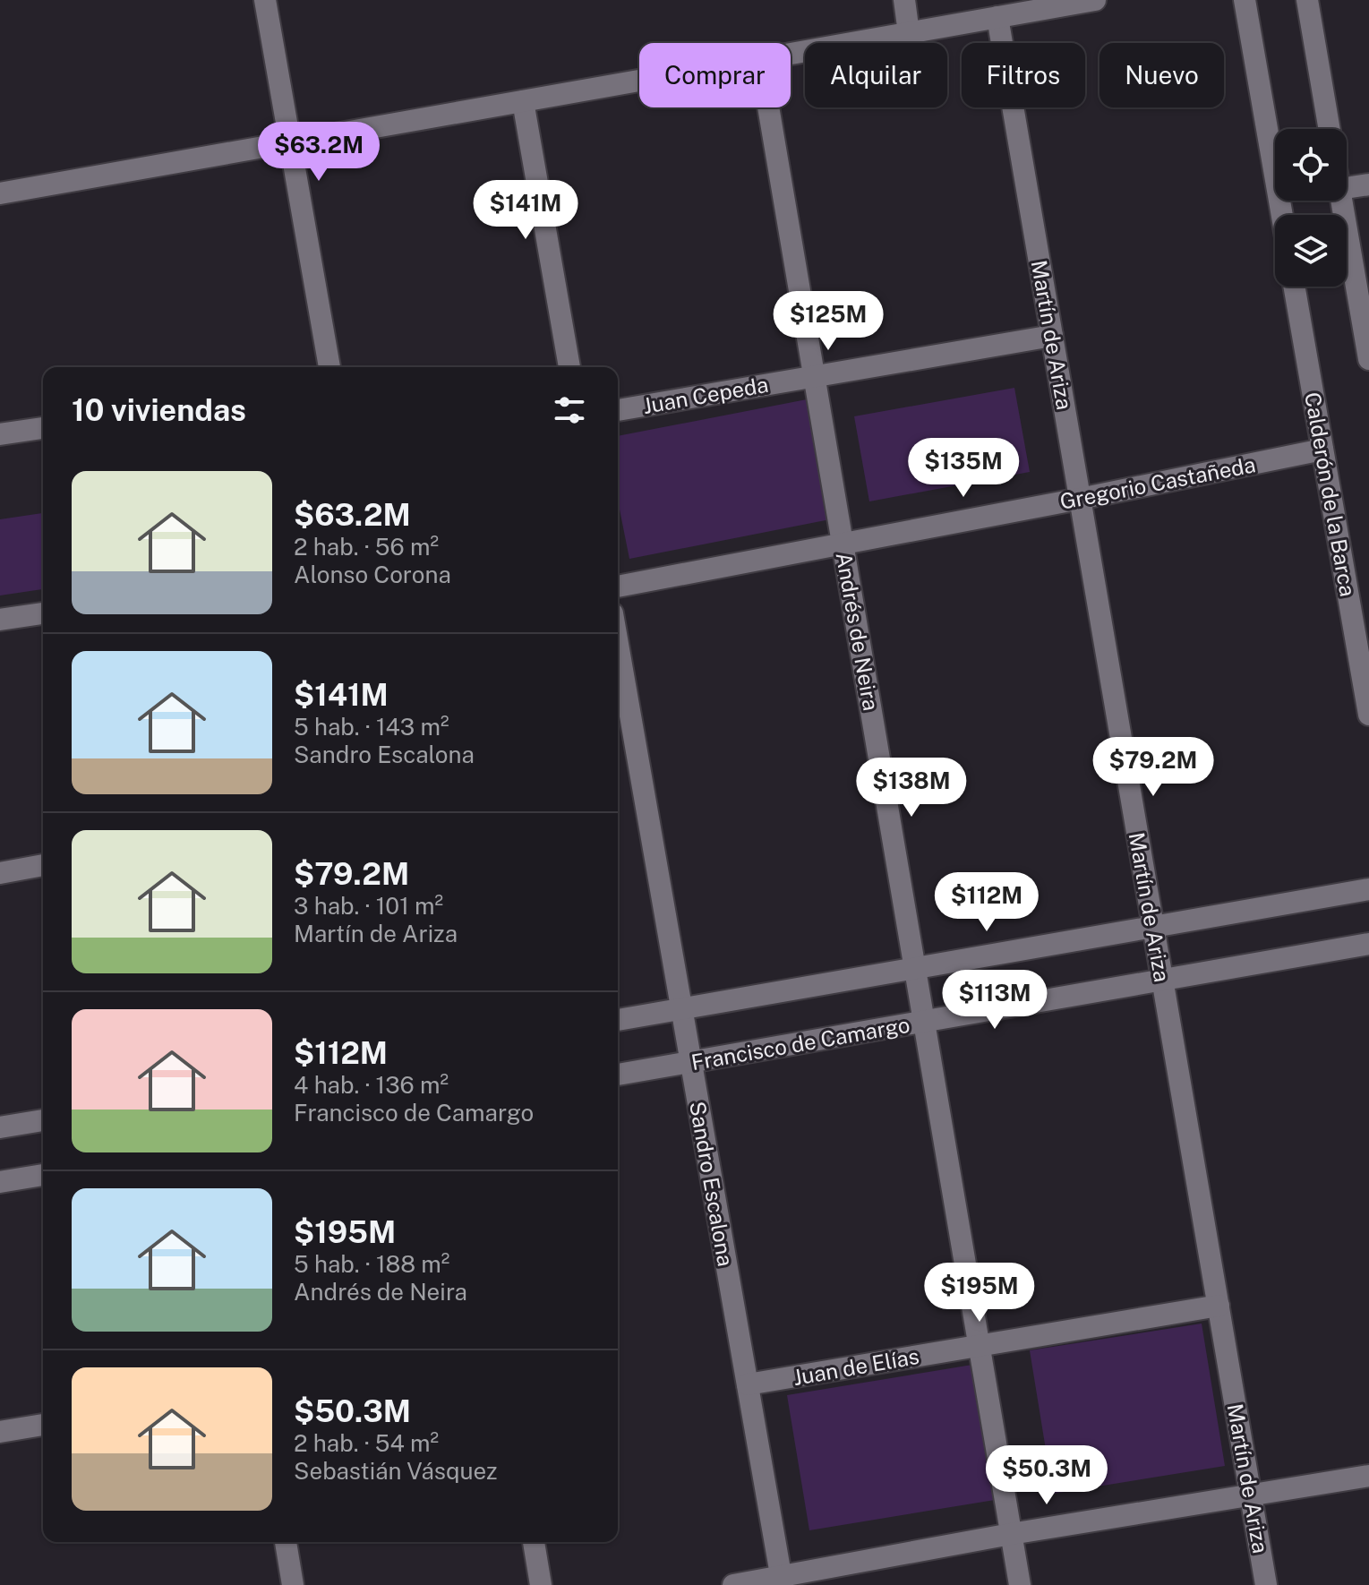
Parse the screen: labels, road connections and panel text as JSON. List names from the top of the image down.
{
  "streets": {
    "street": [
      "Martín de Ariza",
      "Juan Cepeda",
      "Gregorio Castañeda",
      "Calderón de la Barca",
      "Andrés de Neira",
      "Francisco de Camargo",
      "Sandro Escalona",
      "Juan de Elías"
    ]
  },
  "crossings": [
    ["Martín de Ariza", "Juan Cepeda"],
    ["Martín de Ariza", "Gregorio Castañeda"],
    ["Martín de Ariza", "Francisco de Camargo"],
    ["Martín de Ariza", "Juan de Elías"],
    ["Juan Cepeda", "Andrés de Neira"],
    ["Gregorio Castañeda", "Calderón de la Barca"],
    ["Gregorio Castañeda", "Andrés de Neira"],
    ["Andrés de Neira", "Francisco de Camargo"],
    ["Andrés de Neira", "Juan de Elías"],
    ["Francisco de Camargo", "Sandro Escalona"],
    ["Sandro Escalona", "Juan de Elías"]
  ],
  "page": {
    "chip": [
      "Comprar",
      "Alquilar",
      "Filtros",
      "Nuevo"
    ],
    "price": [
      "$63.2M",
      "$141M",
      "$125M",
      "$135M",
      "$79.2M",
      "$138M",
      "$112M",
      "$113M",
      "$195M",
      "$50.3M"
    ],
    "heading": "10 viviendas",
    "list": [
      {
        "name": "$63.2M",
        "note": "2 hab. · 56 m² · Alonso Corona"
      },
      {
        "name": "$141M",
        "note": "5 hab. · 143 m² · Sandro Escalona"
      },
      {
        "name": "$79.2M",
        "note": "3 hab. · 101 m² · Martín de Ariza"
      },
      {
        "name": "$112M",
        "note": "4 hab. · 136 m² · Francisco de Camargo"
      },
      {
        "name": "$195M",
        "note": "5 hab. · 188 m² · Andrés de Neira"
      },
      {
        "name": "$50.3M",
        "note": "2 hab. · 54 m² · Sebastián Vásquez"
      }
    ]
  }
}
